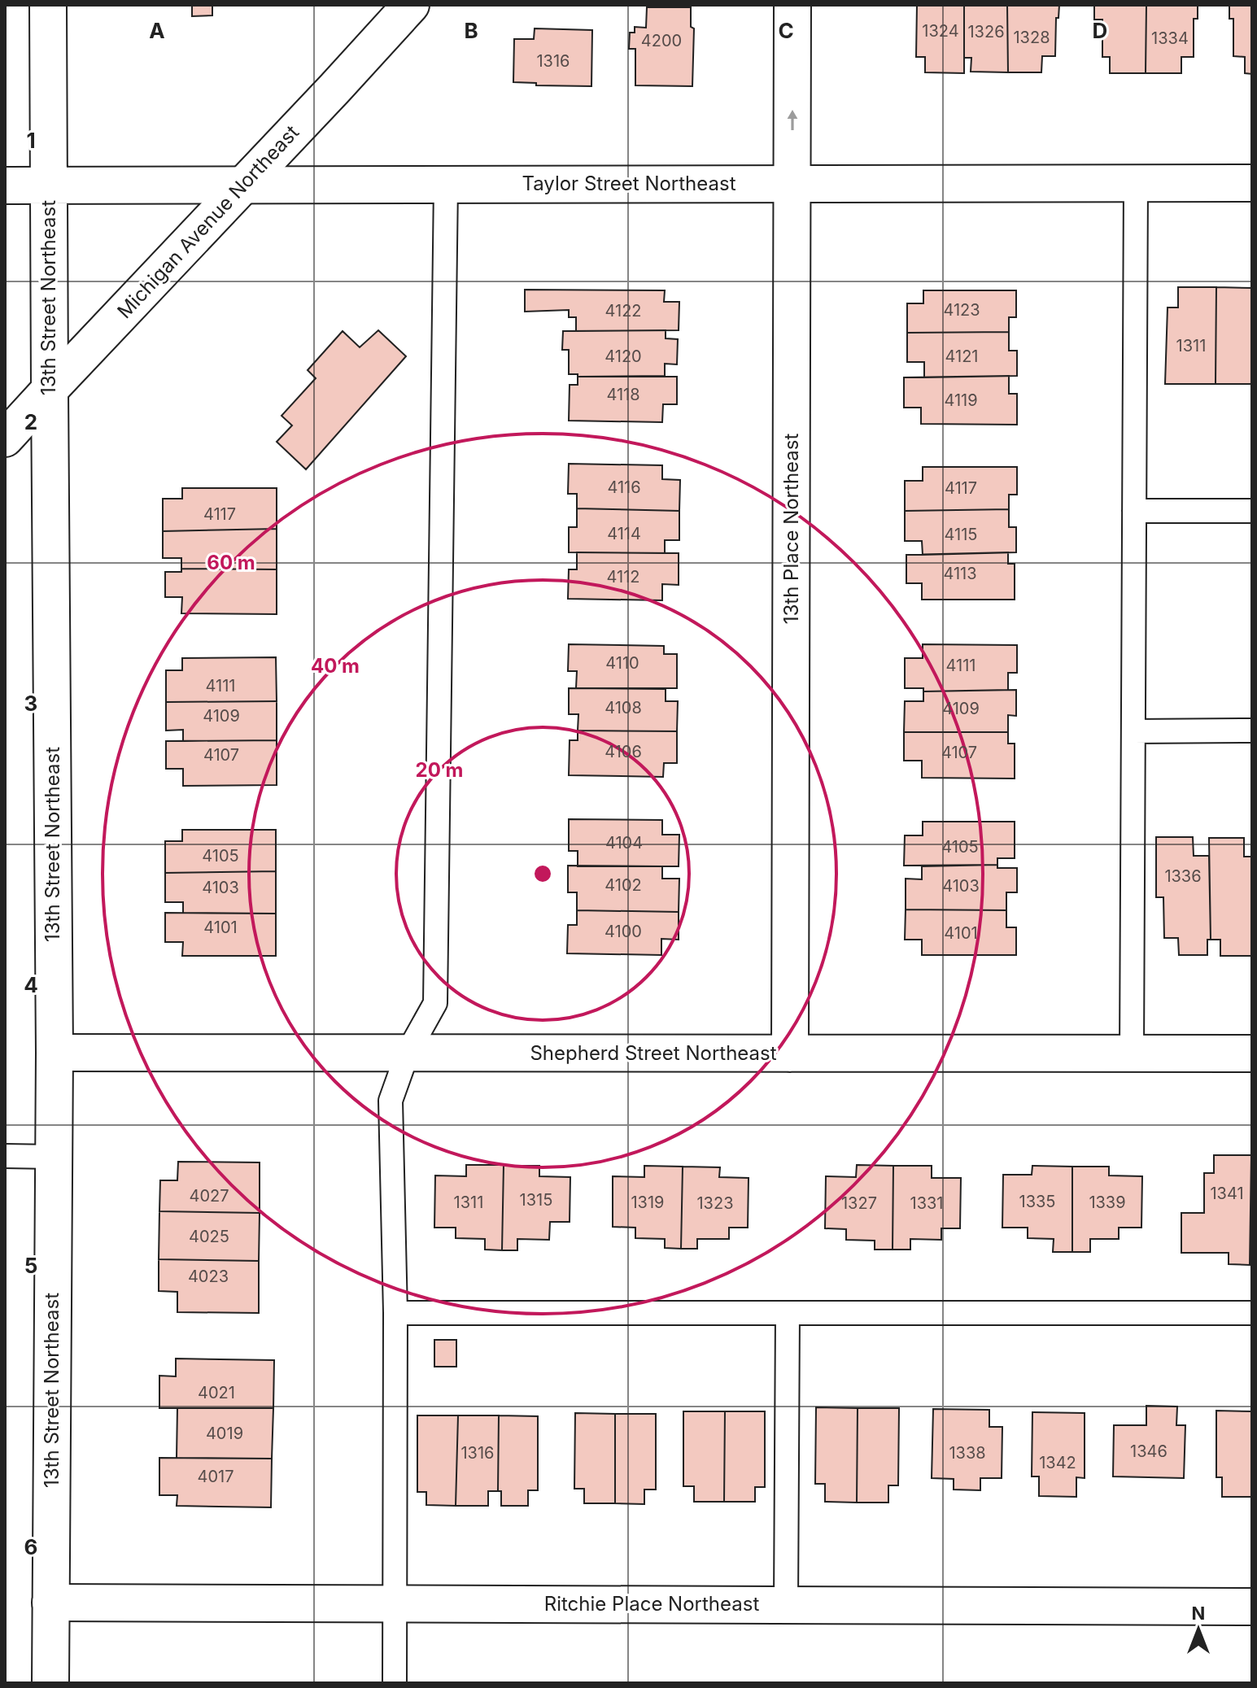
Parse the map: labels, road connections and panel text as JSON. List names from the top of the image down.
{
  "streets": {
    "street": [
      "Taylor Street Northeast",
      "Michigan Avenue Northeast",
      "13th Street Northeast",
      "13th Place Northeast",
      "Shepherd Street Northeast",
      "Ritchie Place Northeast"
    ]
  },
  "crossings": [
    ["Taylor Street Northeast", "Michigan Avenue Northeast"],
    ["Taylor Street Northeast", "13th Street Northeast"],
    ["Taylor Street Northeast", "13th Place Northeast"],
    ["Michigan Avenue Northeast", "13th Street Northeast"],
    ["13th Street Northeast", "Shepherd Street Northeast"],
    ["13th Street Northeast", "Ritchie Place Northeast"],
    ["13th Place Northeast", "Shepherd Street Northeast"]
  ],
  "house_numbers": [
    "1324",
    "1326",
    "1328",
    "1334",
    "4200",
    "1316",
    "4123",
    "4122",
    "1311",
    "4120",
    "4121",
    "4118",
    "4119",
    "4116",
    "4117",
    "4117",
    "4114",
    "4115",
    "4113",
    "4112",
    "4110",
    "4111",
    "4111",
    "4108",
    "4109",
    "4109",
    "4106",
    "4107",
    "4107",
    "4104",
    "4105",
    "4105",
    "1336",
    "4102",
    "4103",
    "4103",
    "4101",
    "4100",
    "4101",
    "1341",
    "4027",
    "1315",
    "1335",
    "1311",
    "1319",
    "1339",
    "1323",
    "1327",
    "1331",
    "4025",
    "4023",
    "4021",
    "4019",
    "1346",
    "1316",
    "1338",
    "1342",
    "4017"
  ],
  "north": "top",
  "grid": {
    "columns": [
      "A",
      "B",
      "C",
      "D"
    ],
    "rows": [
      "1",
      "2",
      "3",
      "4",
      "5",
      "6"
    ]
  },
  "rings": ["60 m", "40 m", "20 m"]
}
